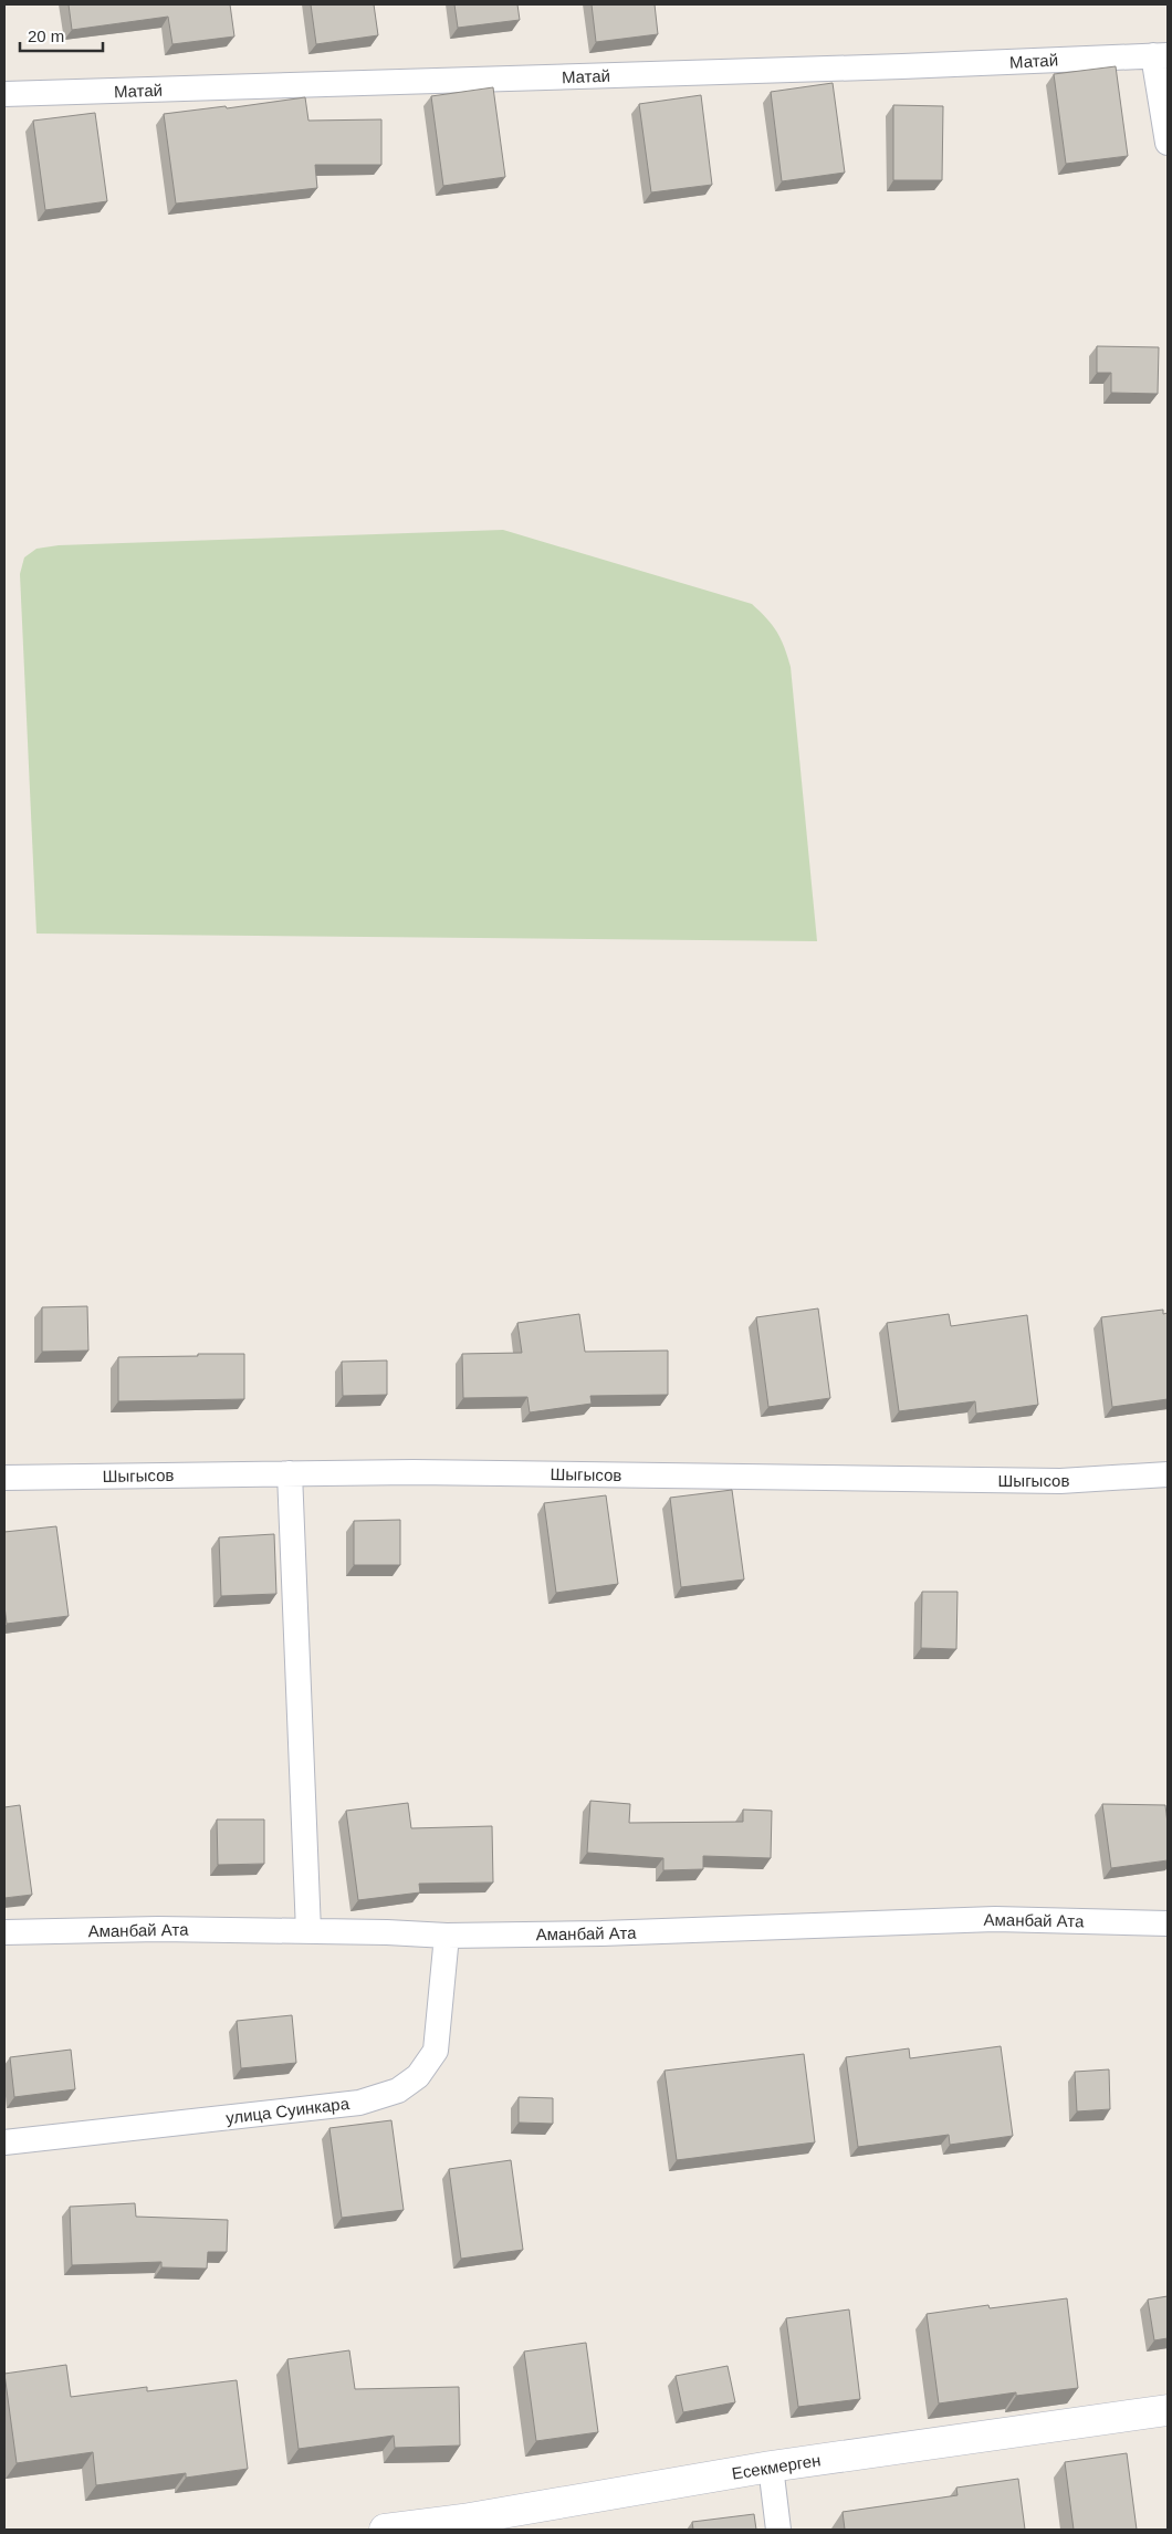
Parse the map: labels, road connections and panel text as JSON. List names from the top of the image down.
{
  "streets": {
    "street": [
      "Матай",
      "Шыгысов",
      "Аманбай Ата",
      "улица Суинкара",
      "Eсекмерген"
    ]
  },
  "crossings": [
    ["Аманбай Ата", "улица Суинкара"]
  ],
  "scale_bar": "20 m"
}
